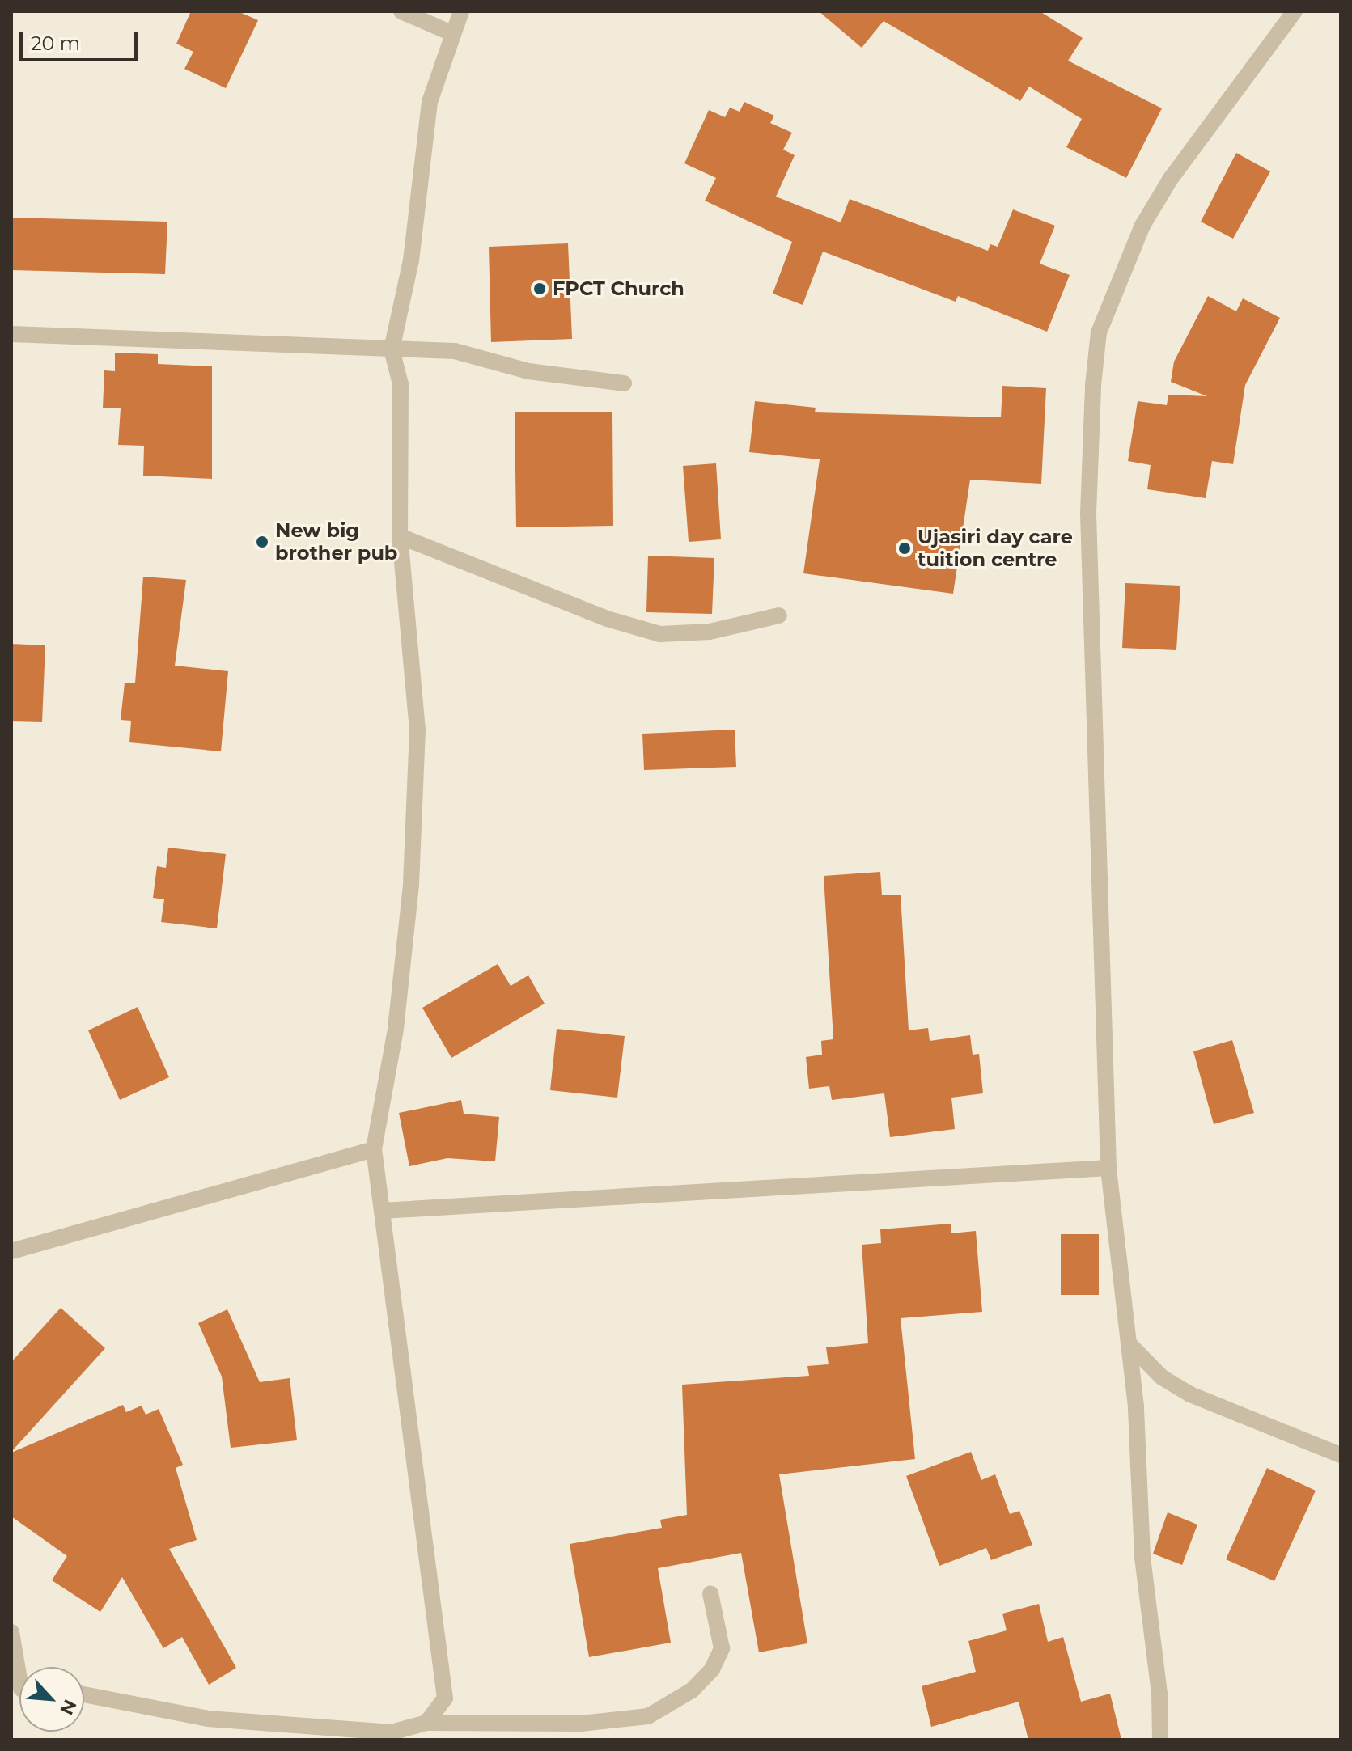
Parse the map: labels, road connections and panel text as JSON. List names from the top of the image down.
{
  "places": ["FPCT Church", "New big brother pub", "Ujasiri day care tuition centre"],
  "scale_bar": "20 m",
  "north": "bottom right"
}
